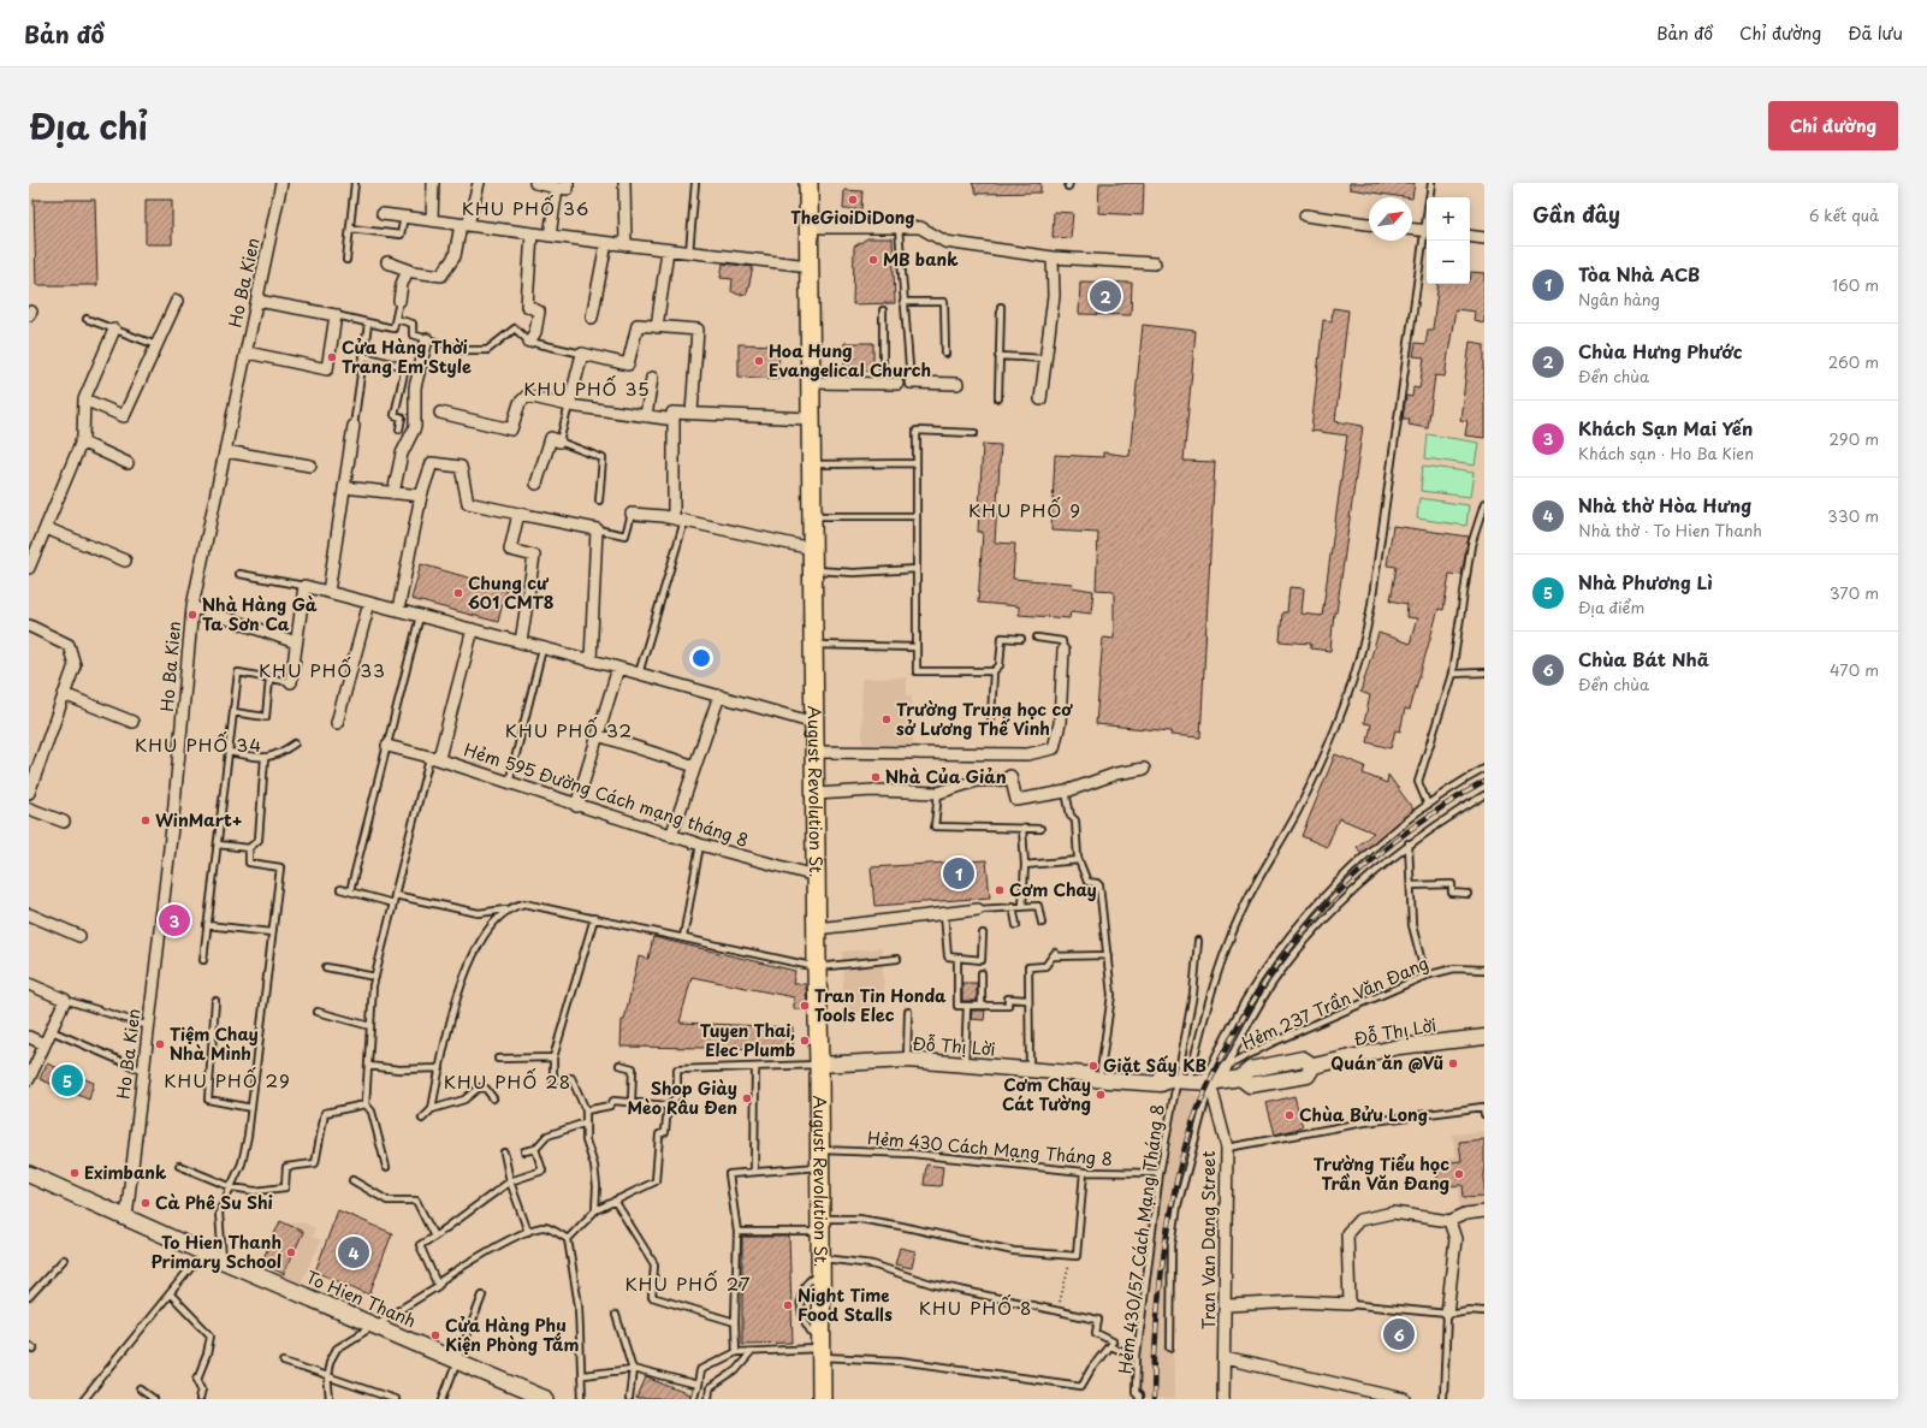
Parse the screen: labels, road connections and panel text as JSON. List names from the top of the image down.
{
  "streets": {
    "main road": ["August Revolution St.", "To Hien Thanh"],
    "street": [
      "Ho Ba Kien",
      "Hẻm 595 Đường Cách mạng tháng 8",
      "Đỗ Thị Lời",
      "Tran Van Dang Street"
    ],
    "lane": ["Hẻm 237 Trần Văn Đang", "Hẻm 430 Cách Mạng Tháng 8", "Hẻm 430/57 Cách Mạng Tháng 8"]
  },
  "crossings": [
    ["Ho Ba Kien", "To Hien Thanh"],
    ["August Revolution St.", "Hẻm 595 Đường Cách mạng tháng 8"],
    ["August Revolution St.", "Đỗ Thị Lời"],
    ["August Revolution St.", "Hẻm 430 Cách Mạng Tháng 8"],
    ["Đỗ Thị Lời", "Hẻm 430/57 Cách Mạng Tháng 8"],
    ["Đỗ Thị Lời", "Tran Van Dang Street"],
    ["Hẻm 430 Cách Mạng Tháng 8", "Hẻm 430/57 Cách Mạng Tháng 8"],
    ["Hẻm 430/57 Cách Mạng Tháng 8", "Tran Van Dang Street"]
  ],
  "districts": [
    "KHU PHỐ 36",
    "KHU PHỐ 35",
    "KHU PHỐ 9",
    "KHU PHỐ 33",
    "KHU PHỐ 32",
    "KHU PHỐ 34",
    "KHU PHỐ 29",
    "KHU PHỐ 28",
    "KHU PHỐ 27",
    "KHU PHỐ 8"
  ],
  "places": [
    "TheGioiDiDong",
    "MB bank",
    "Cửa Hàng Thời Trang Em'Style",
    "Hoa Hung Evangelical Church",
    "Chung cư 601 CMT8",
    "Nhà Hàng Gà Ta Sơn Ca",
    "Trường Trung học cơ sở Lương Thế Vinh",
    "Nhà Của Giản",
    "WinMart+",
    "Cơm Chay",
    "Tran Tin Honda Tools Elec",
    "Tuyen Thai, Elec Plumb",
    "Tiệm Chay Nhà Mình",
    "Quán ăn @Vũ",
    "Giặt Sấy KB",
    "Cơm Chay Cát Tường",
    "Shop Giày Mèo Râu Đen",
    "Chùa Bửu Long",
    "Eximbank",
    "Trường Tiểu học Trần Văn Đang",
    "Cà Phê Su Shi",
    "To Hien Thanh Primary School",
    "Night Time Food Stalls",
    "Cửa Hàng Phụ Kiện Phòng Tắm"
  ],
  "north": "top right",
  "page": {
    "header": "Bản đồ",
    "nav": ["Bản đồ", "Chỉ đường", "Đã lưu"],
    "title": "Địa chỉ",
    "buttons": "Chỉ đường",
    "heading": ["Gần đây", "6 kết quả"],
    "map_buttons": ["+", "−"],
    "list": [
      {
        "mark": "1",
        "name": "Tòa Nhà ACB",
        "note": "Ngân hàng",
        "value": "160 m"
      },
      {
        "mark": "2",
        "name": "Chùa Hưng Phước",
        "note": "Đền chùa",
        "value": "260 m"
      },
      {
        "mark": "3",
        "name": "Khách Sạn Mai Yến",
        "note": "Khách sạn · Ho Ba Kien",
        "value": "290 m"
      },
      {
        "mark": "4",
        "name": "Nhà thờ Hòa Hưng",
        "note": "Nhà thờ · To Hien Thanh",
        "value": "330 m"
      },
      {
        "mark": "5",
        "name": "Nhà Phương Lì",
        "note": "Địa điểm",
        "value": "370 m"
      },
      {
        "mark": "6",
        "name": "Chùa Bát Nhã",
        "note": "Đền chùa",
        "value": "470 m"
      }
    ],
    "pins": [
      "2",
      "1",
      "3",
      "5",
      "4",
      "6"
    ]
  }
}
